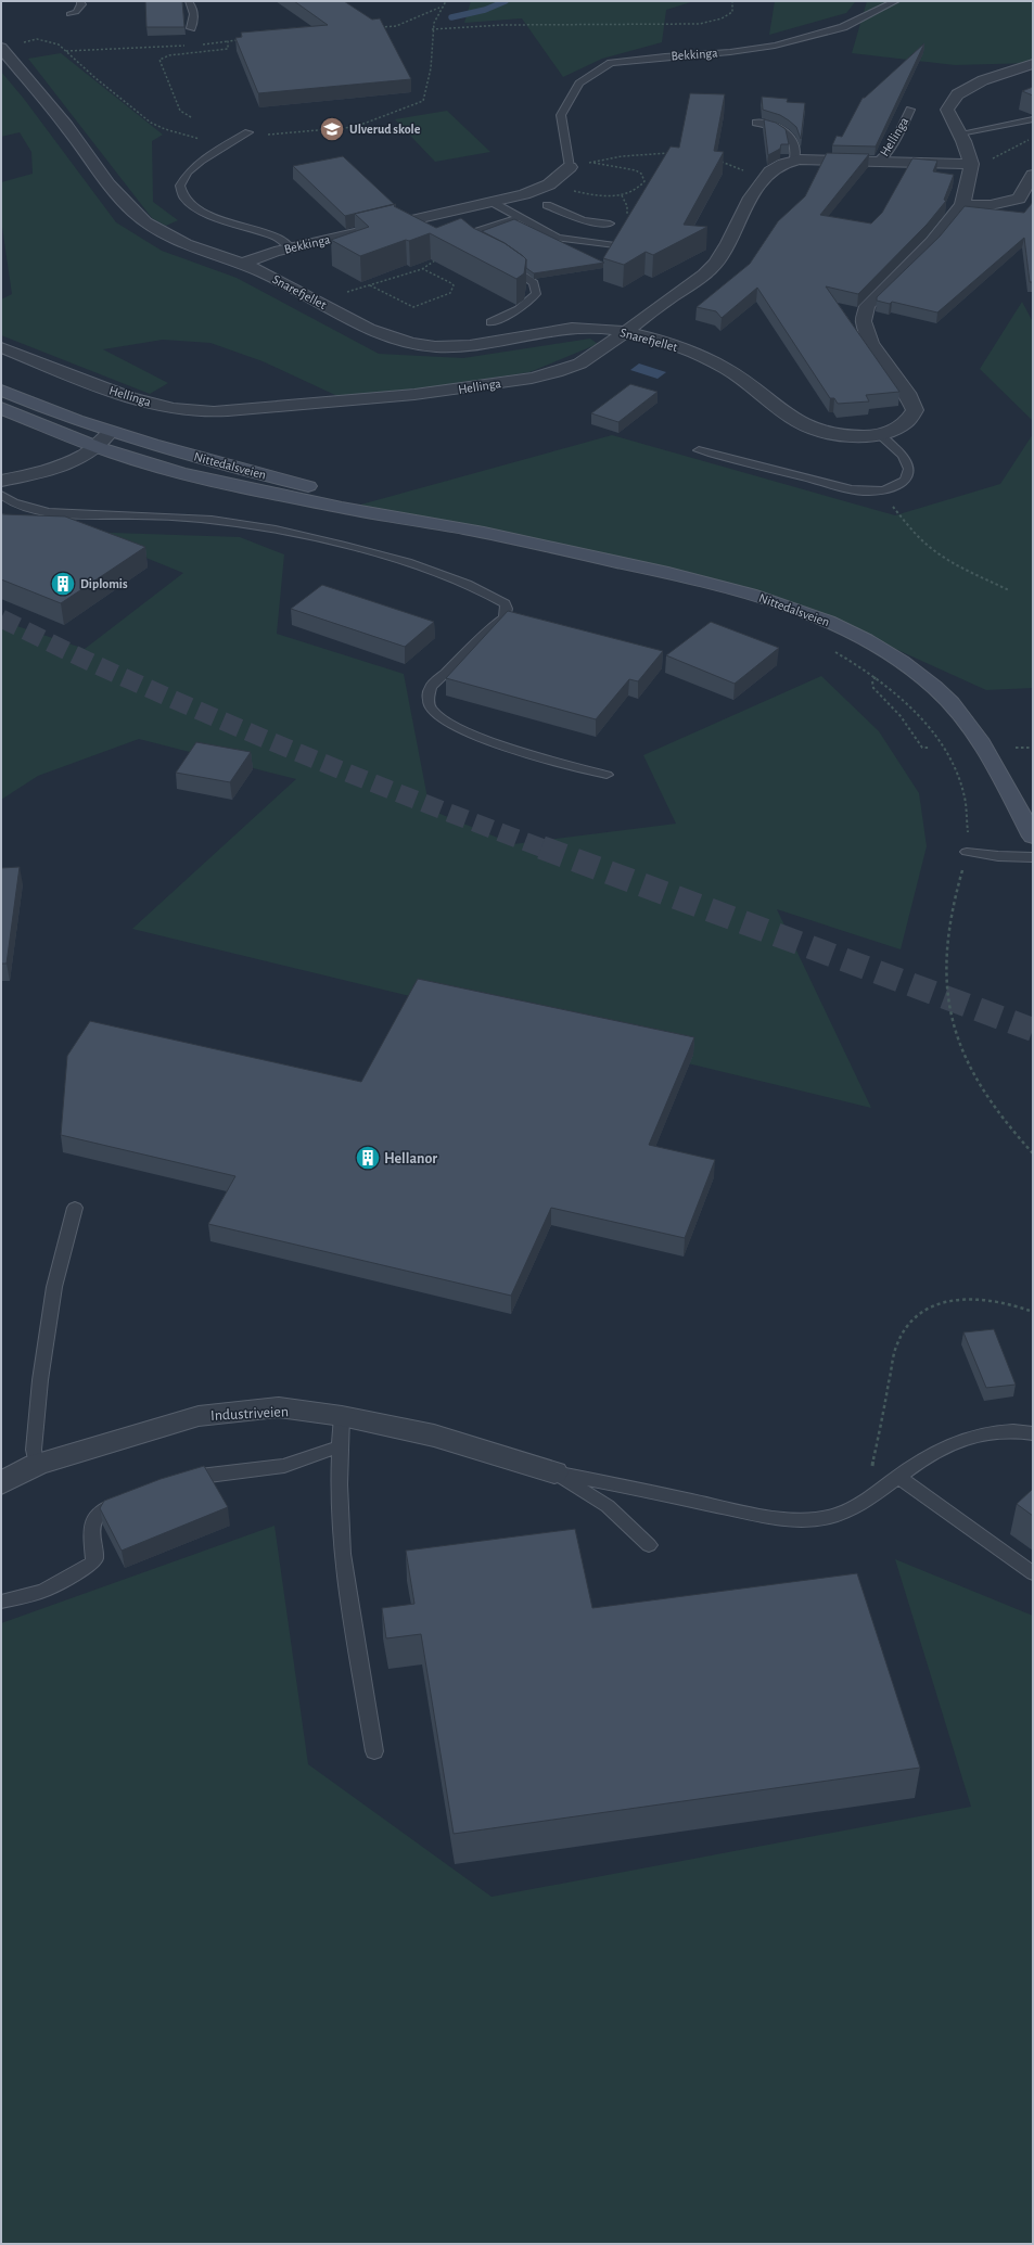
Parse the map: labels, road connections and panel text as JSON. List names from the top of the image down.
{
  "streets": {
    "main road": ["Nittedalsveien"],
    "street": [
      "Bekkinga",
      "Hellinga",
      "Snarefjellet",
      "Industriveien"
    ]
  },
  "crossings": [
    ["Bekkinga", "Snarefjellet"],
    ["Hellinga", "Snarefjellet"]
  ],
  "places": {
    "school or university": ["Ulverud skole"],
    "building": ["Diplomis", "Hellanor"]
  }
}
